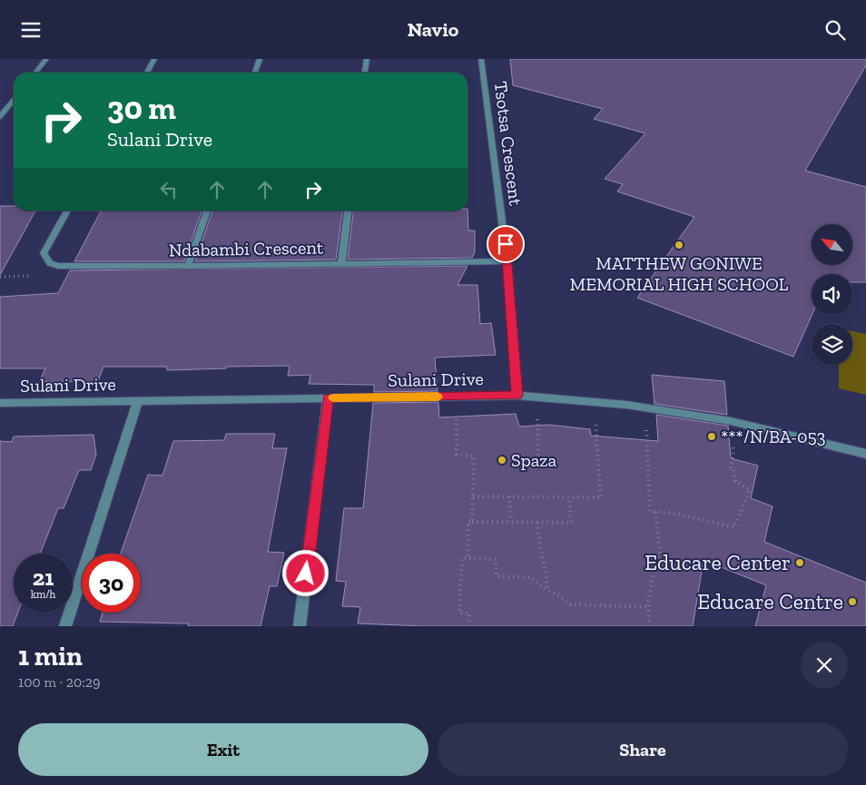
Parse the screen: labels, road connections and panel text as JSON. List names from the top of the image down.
{
  "streets": {
    "street": ["Tsotsa Crescent", "Ndabambi Crescent", "Sulani Drive"]
  },
  "crossings": [
    ["Tsotsa Crescent", "Ndabambi Crescent"],
    ["Tsotsa Crescent", "Sulani Drive"]
  ],
  "places": [
    "MATTHEW GONIWE MEMORIAL HIGH SCHOOL",
    "***/N/BA-053",
    "Spaza",
    "Educare Center",
    "Educare Centre"
  ],
  "north": "top left",
  "page": {
    "header": "Navio",
    "turn": ["30 m", "Sulani Drive"],
    "speed": "21 km/h",
    "limit": "30",
    "heading": ["1 min", "100 m · 20:29"],
    "buttons": ["Exit", "Share"]
  }
}
